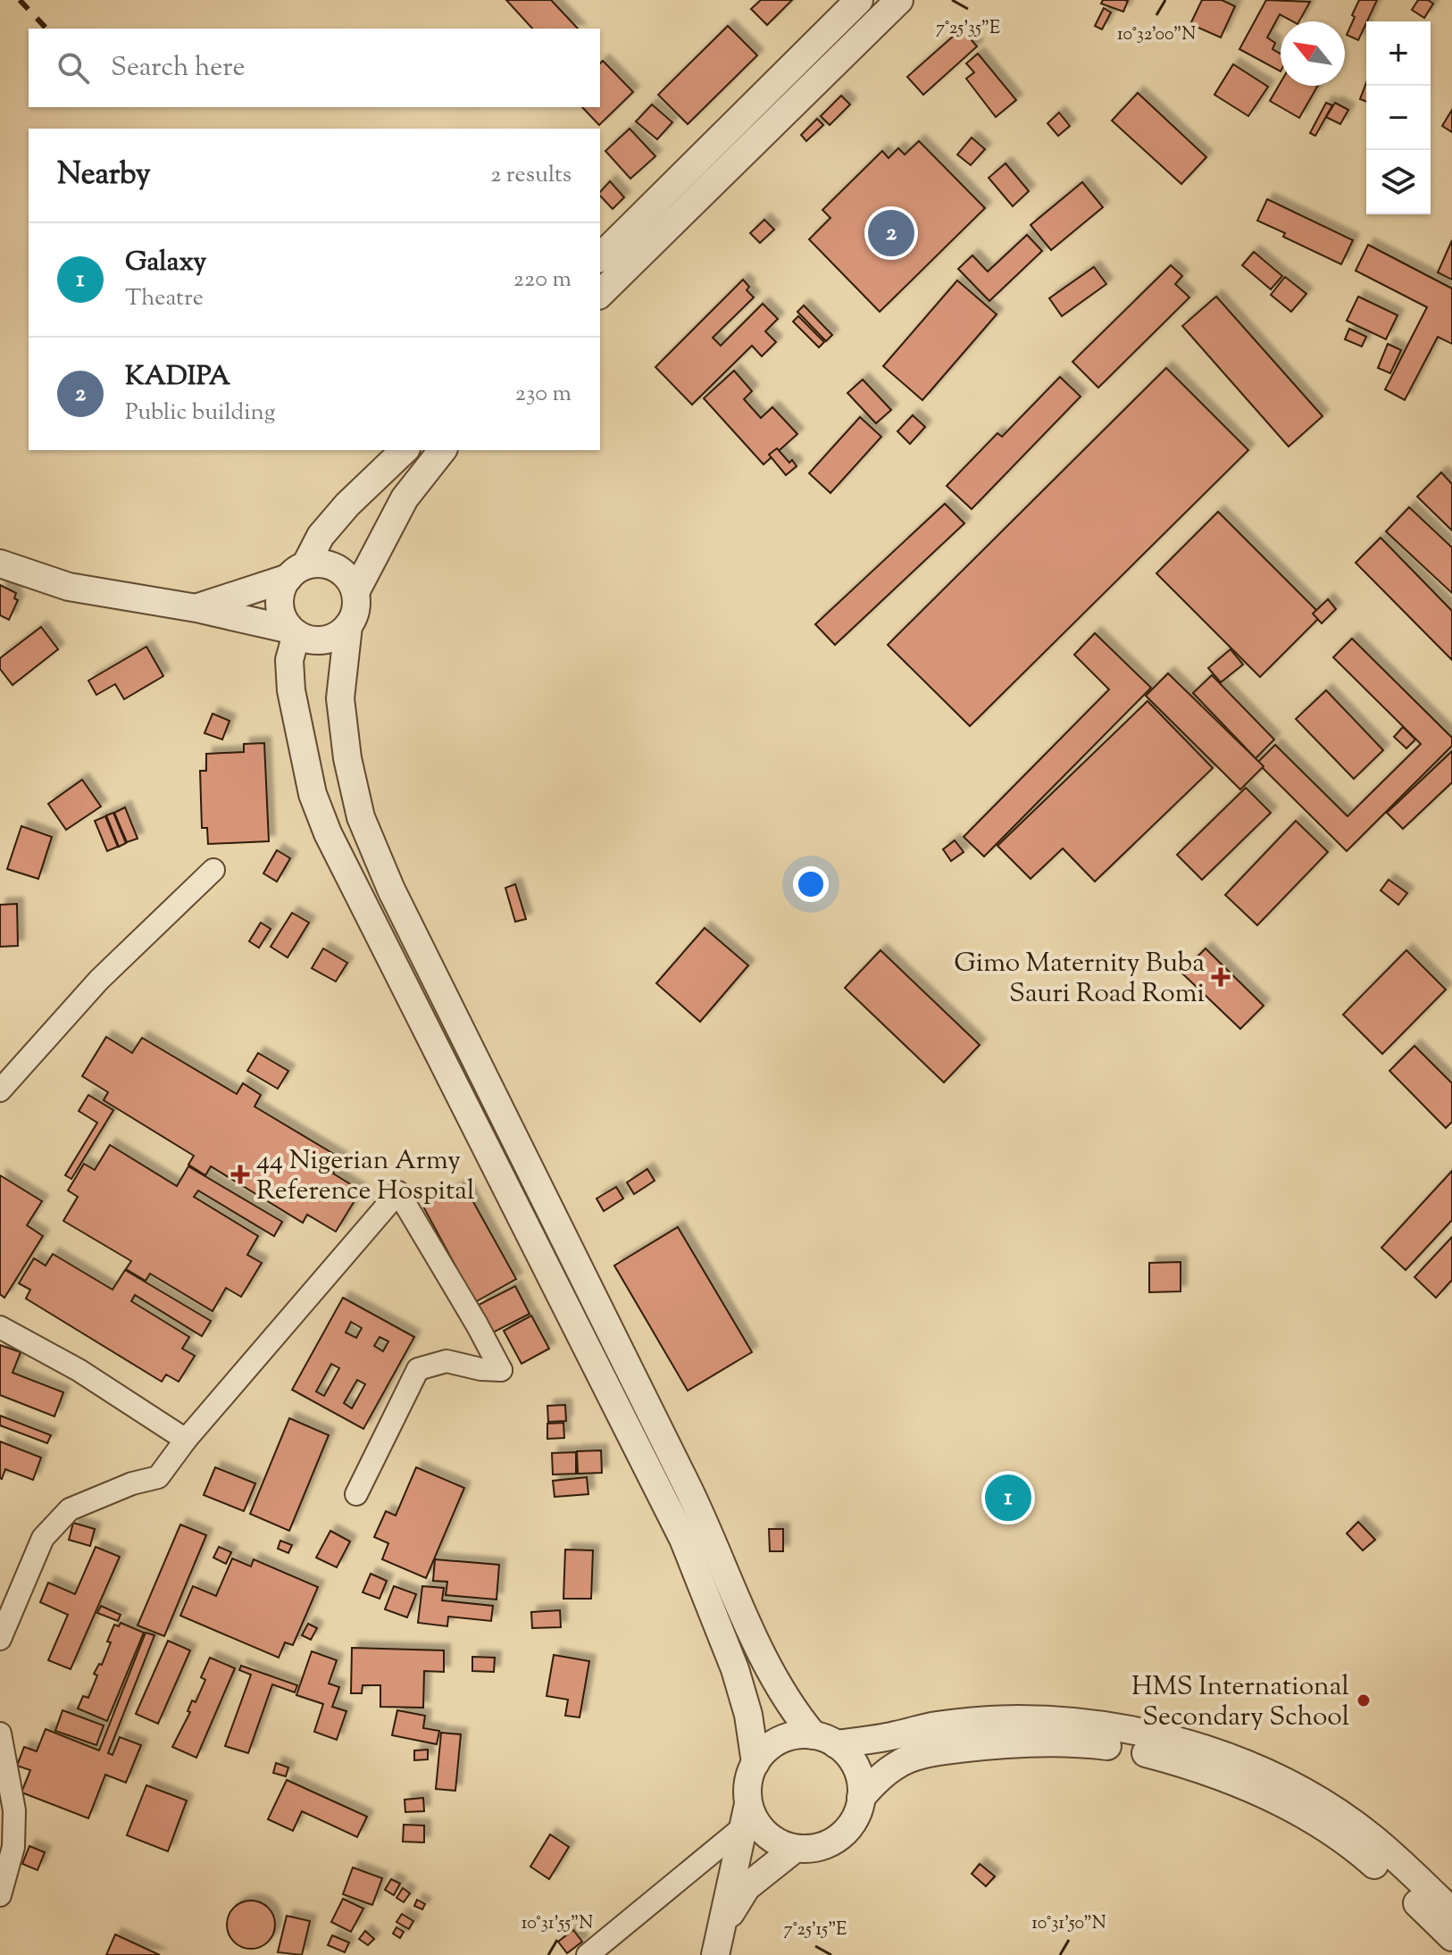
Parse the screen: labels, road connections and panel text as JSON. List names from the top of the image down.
{
  "places": {
    "health": ["Gimo Maternity Buba Sauri Road Romi", "44 Nigerian Army Reference Hospital"],
    "other": ["HMS International Secondary School"]
  },
  "north": "top left",
  "page": {
    "map_buttons": ["+", "−"],
    "search": "Search here",
    "heading": ["Nearby", "2 results"],
    "pins": ["2", "1"],
    "list": [
      {
        "mark": "1",
        "name": "Galaxy",
        "note": "Theatre",
        "value": "220 m"
      },
      {
        "mark": "2",
        "name": "KADIPA",
        "note": "Public building",
        "value": "230 m"
      }
    ]
  },
  "coordinates": [
    "7°25'35\"E",
    "10°32'00\"N",
    "10°31'55\"N",
    "10°31'50\"N",
    "7°25'15\"E"
  ]
}
